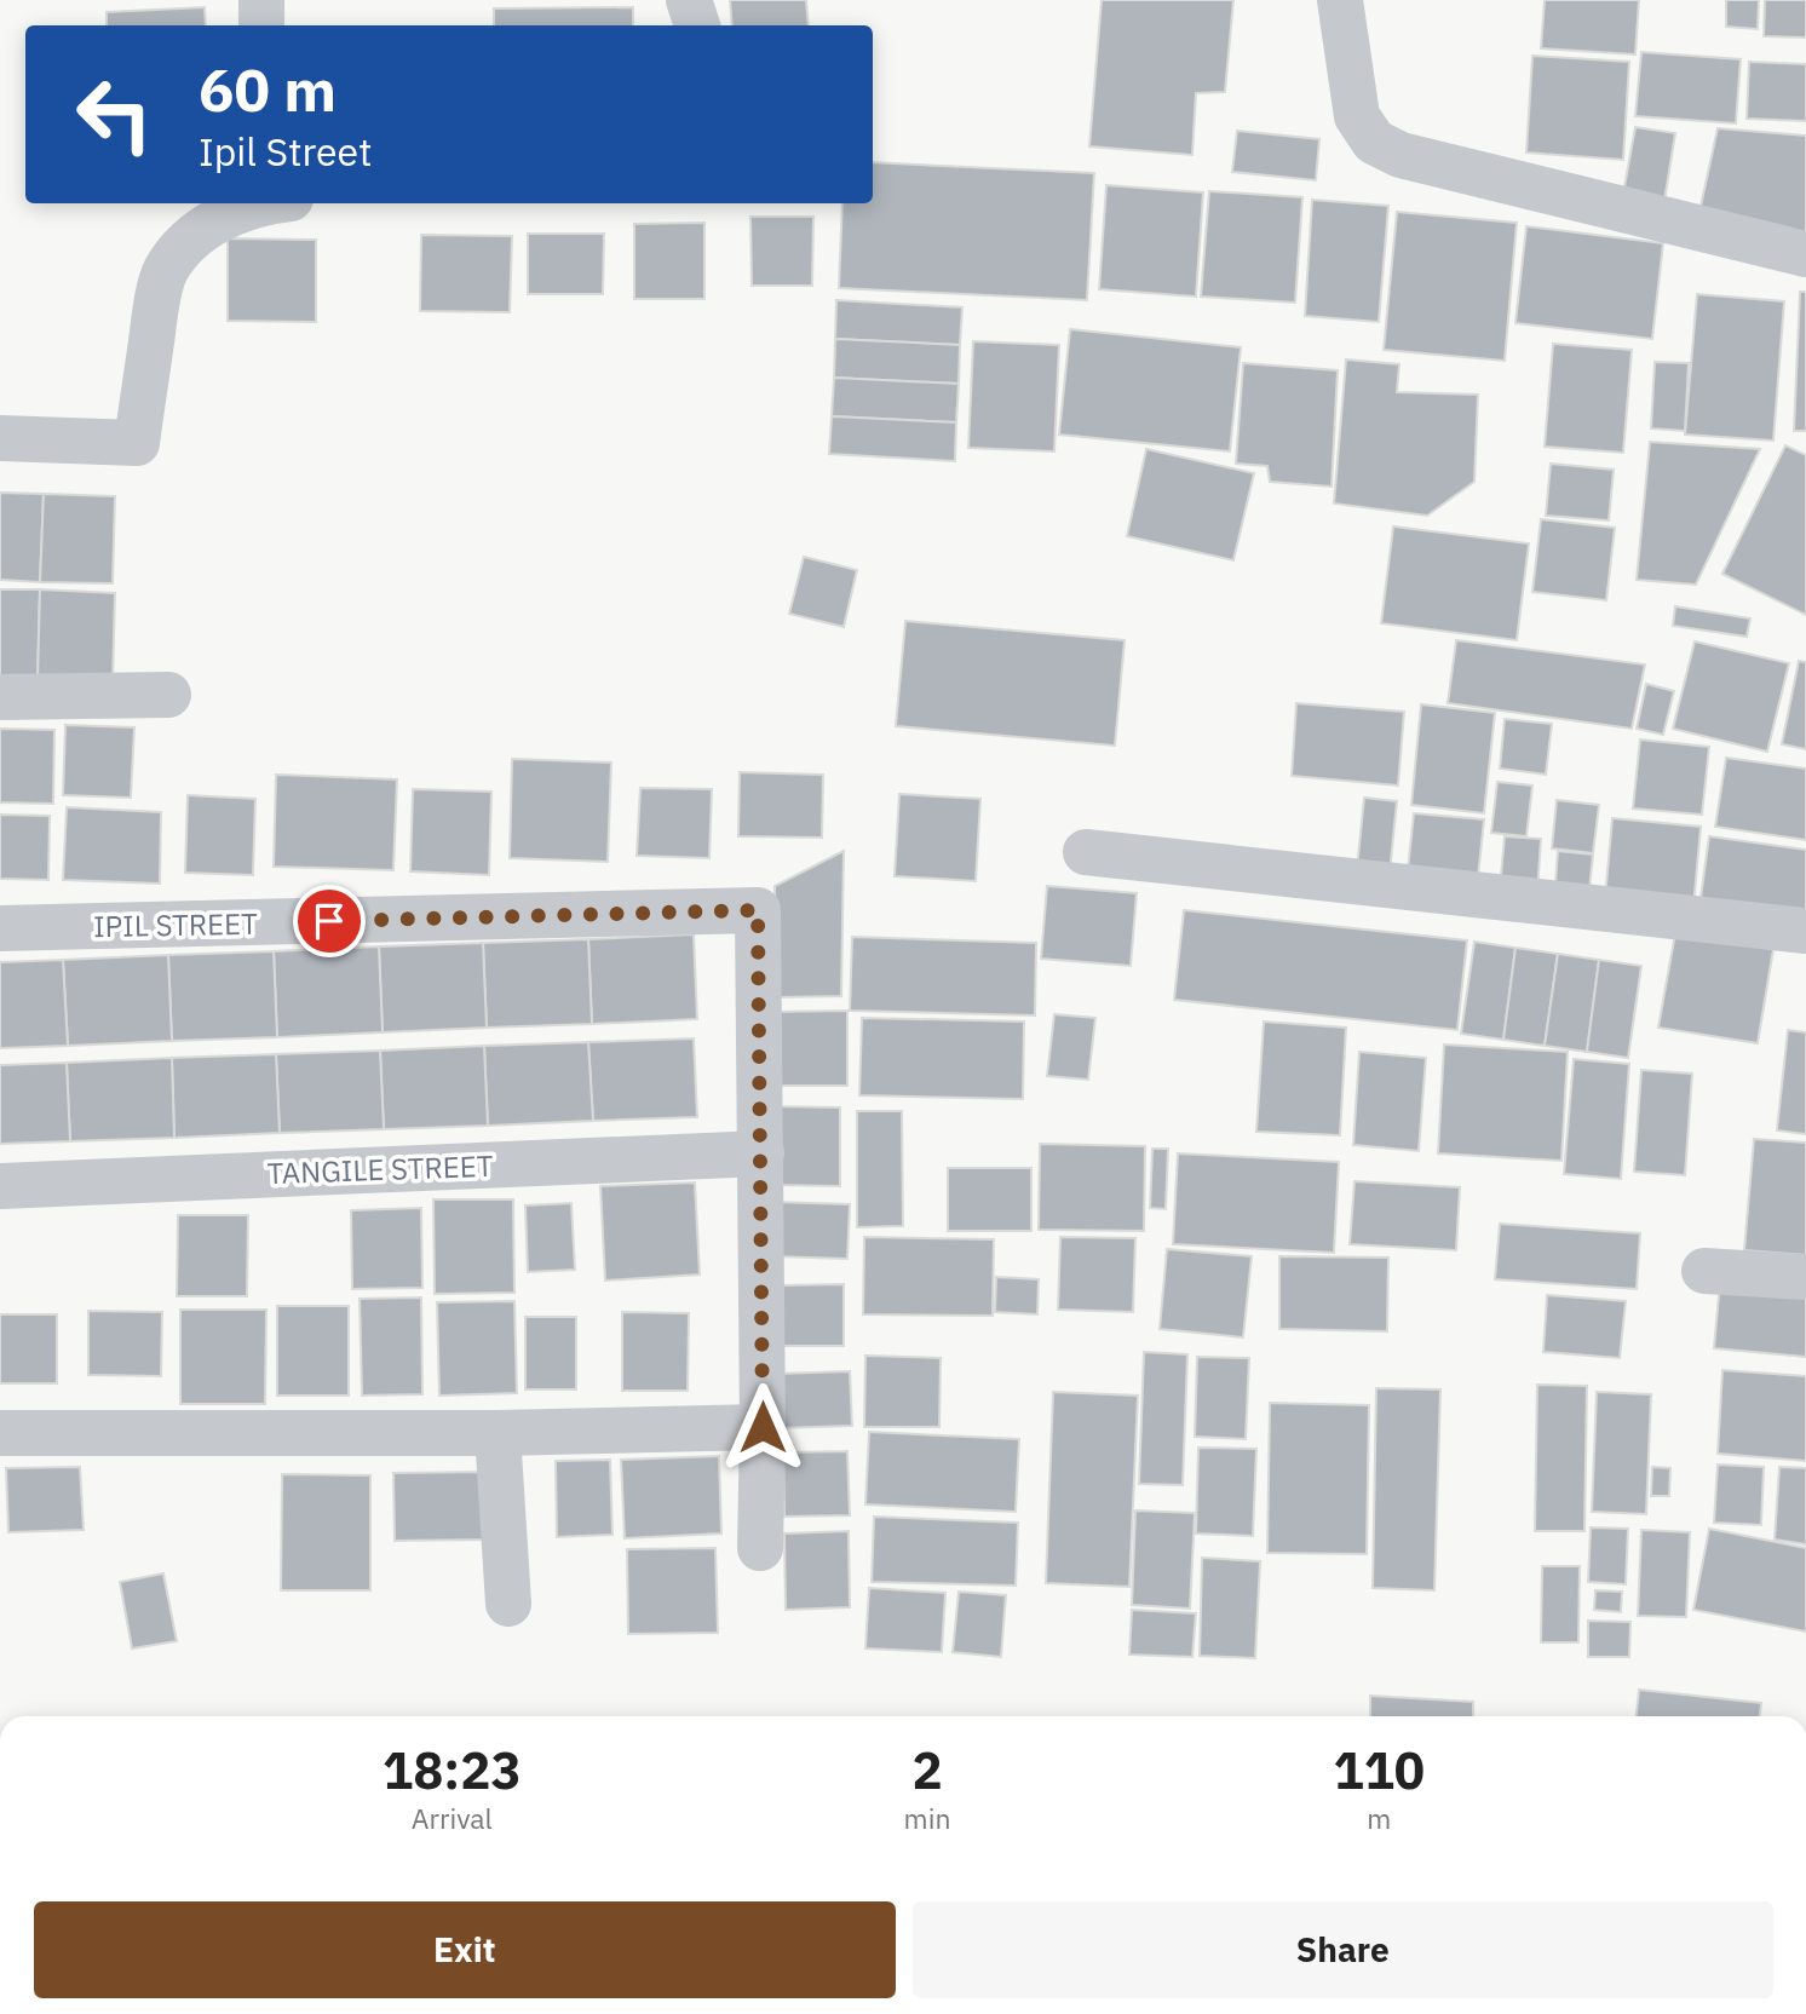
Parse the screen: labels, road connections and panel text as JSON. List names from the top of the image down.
{
  "streets": {
    "street": ["IPIL STREET", "TANGILE STREET"]
  },
  "crossings": [
    ["IPIL STREET", "TANGILE STREET"]
  ],
  "page": {
    "turn": ["60 m", "Ipil Street"],
    "eta": [
      "18:23",
      "Arrival",
      "2",
      "min",
      "110",
      "m"
    ],
    "buttons": ["Exit", "Share"]
  }
}
